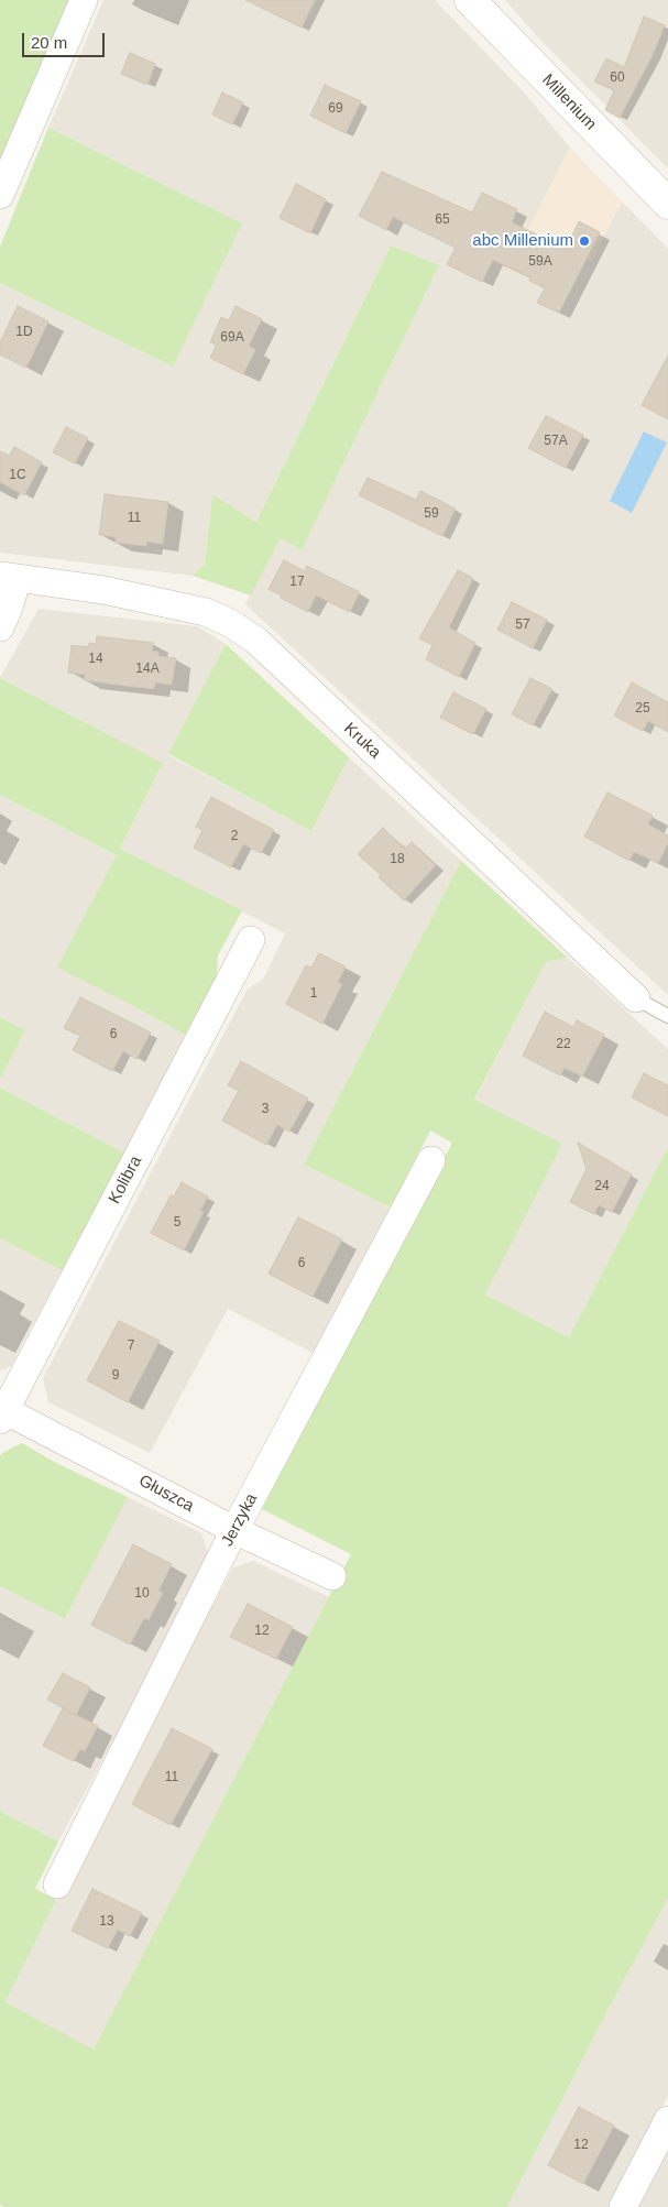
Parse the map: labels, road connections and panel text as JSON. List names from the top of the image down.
{
  "streets": {
    "street": [
      "Millenium",
      "Kruka",
      "Kolibra",
      "Głuszca",
      "Jerzyka"
    ]
  },
  "crossings": [
    ["Kolibra", "Głuszca"],
    ["Głuszca", "Jerzyka"]
  ],
  "places": ["abc Millenium"],
  "house_numbers": [
    "60",
    "69",
    "65",
    "59A",
    "1D",
    "69A",
    "57A",
    "1C",
    "59",
    "11",
    "17",
    "57",
    "14",
    "14A",
    "25",
    "2",
    "18",
    "1",
    "6",
    "22",
    "3",
    "24",
    "5",
    "6",
    "7",
    "9",
    "10",
    "12",
    "11",
    "13",
    "12"
  ],
  "scale_bar": "20 m"
}
